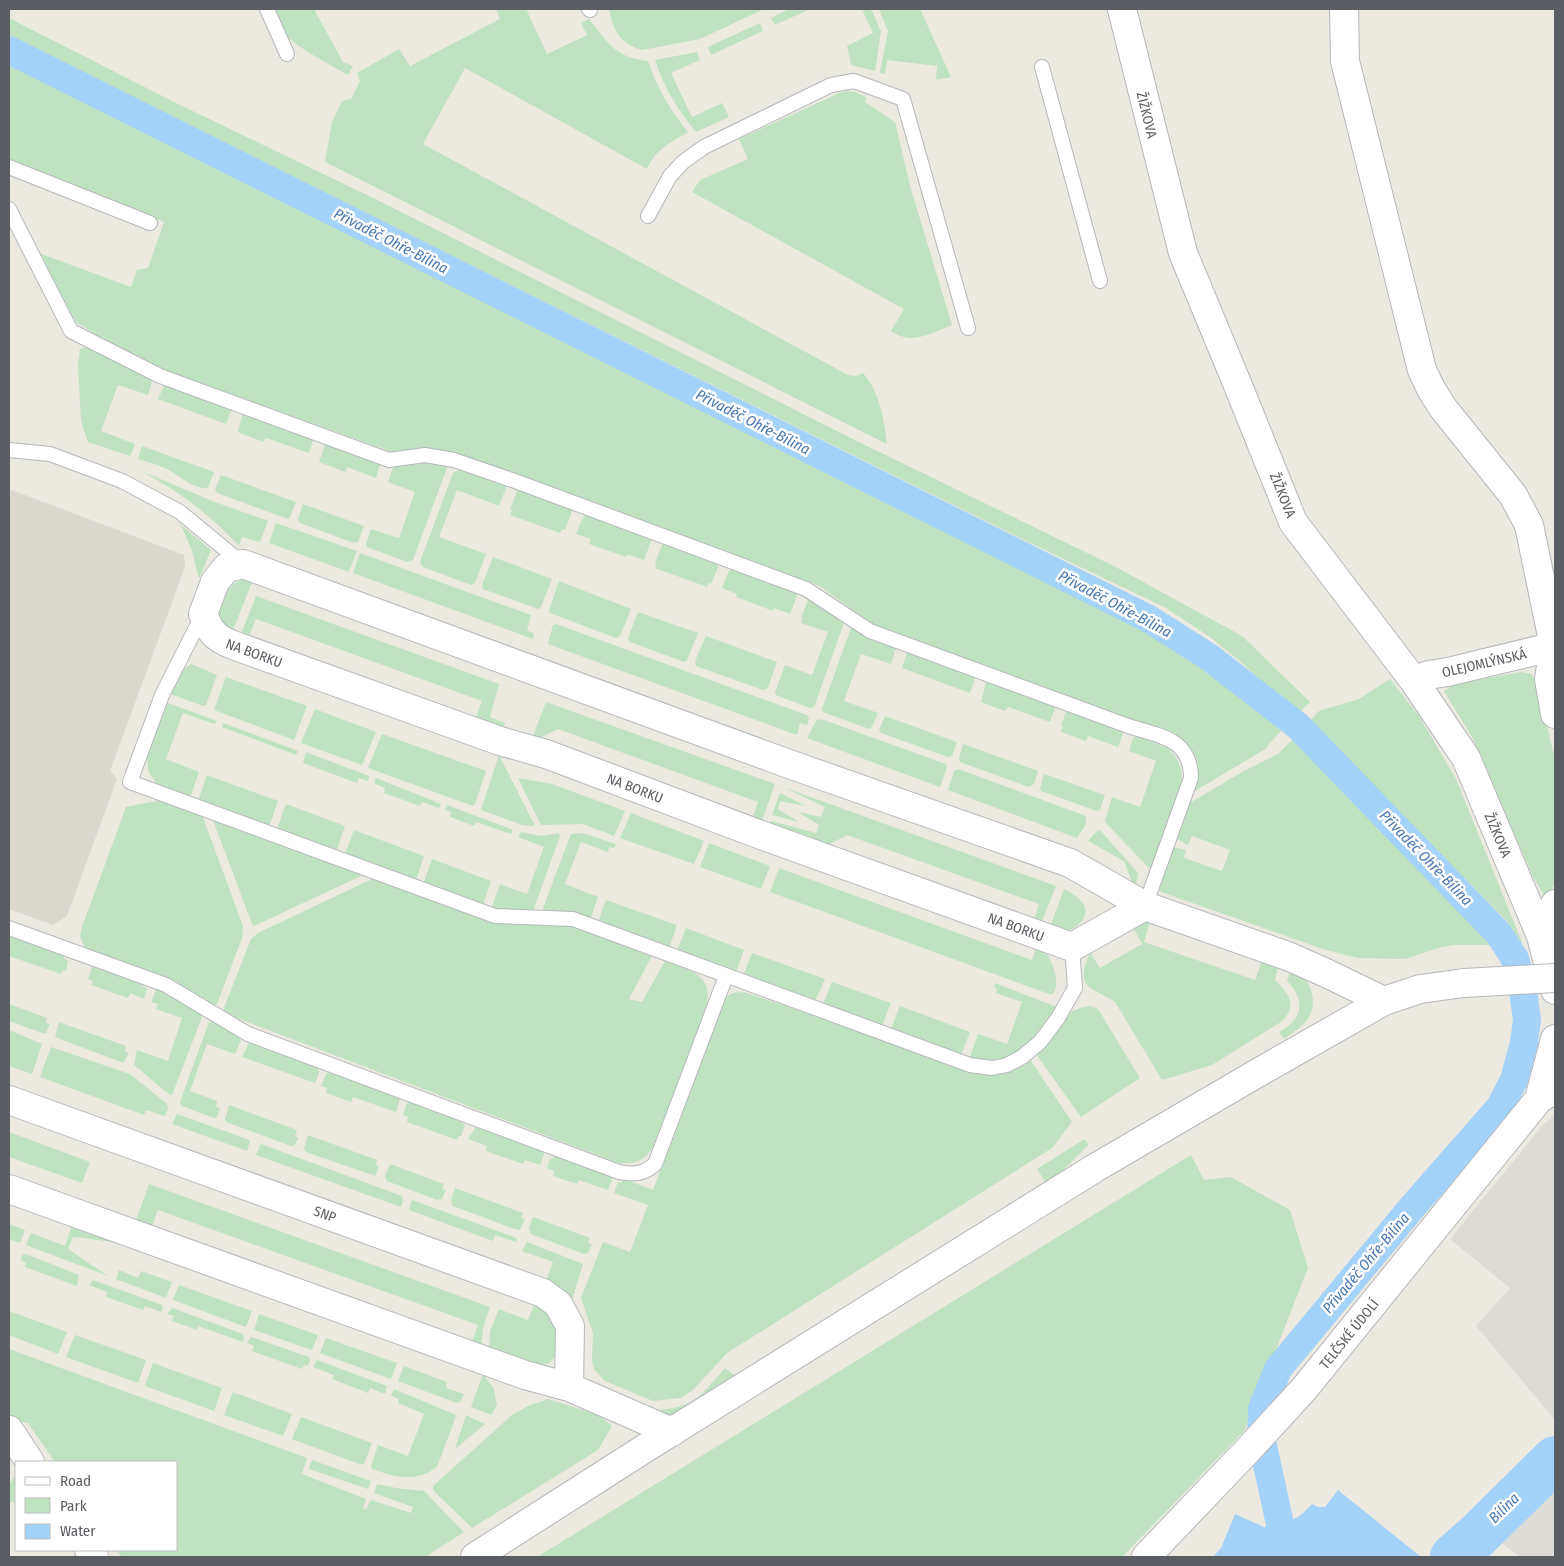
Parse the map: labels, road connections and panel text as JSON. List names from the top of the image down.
{
  "streets": {
    "street": [
      "ŽIŽKOVA",
      "NA BORKU",
      "OLEJOMLÝNSKÁ",
      "SNP",
      "TELČSKÉ ÚDOLÍ"
    ]
  },
  "crossings": [
    ["ŽIŽKOVA", "OLEJOMLÝNSKÁ"]
  ],
  "water": ["Přivaděč Ohře-Bílina", "Bílina"],
  "legend": ["Road", "Park", "Water"]
}
